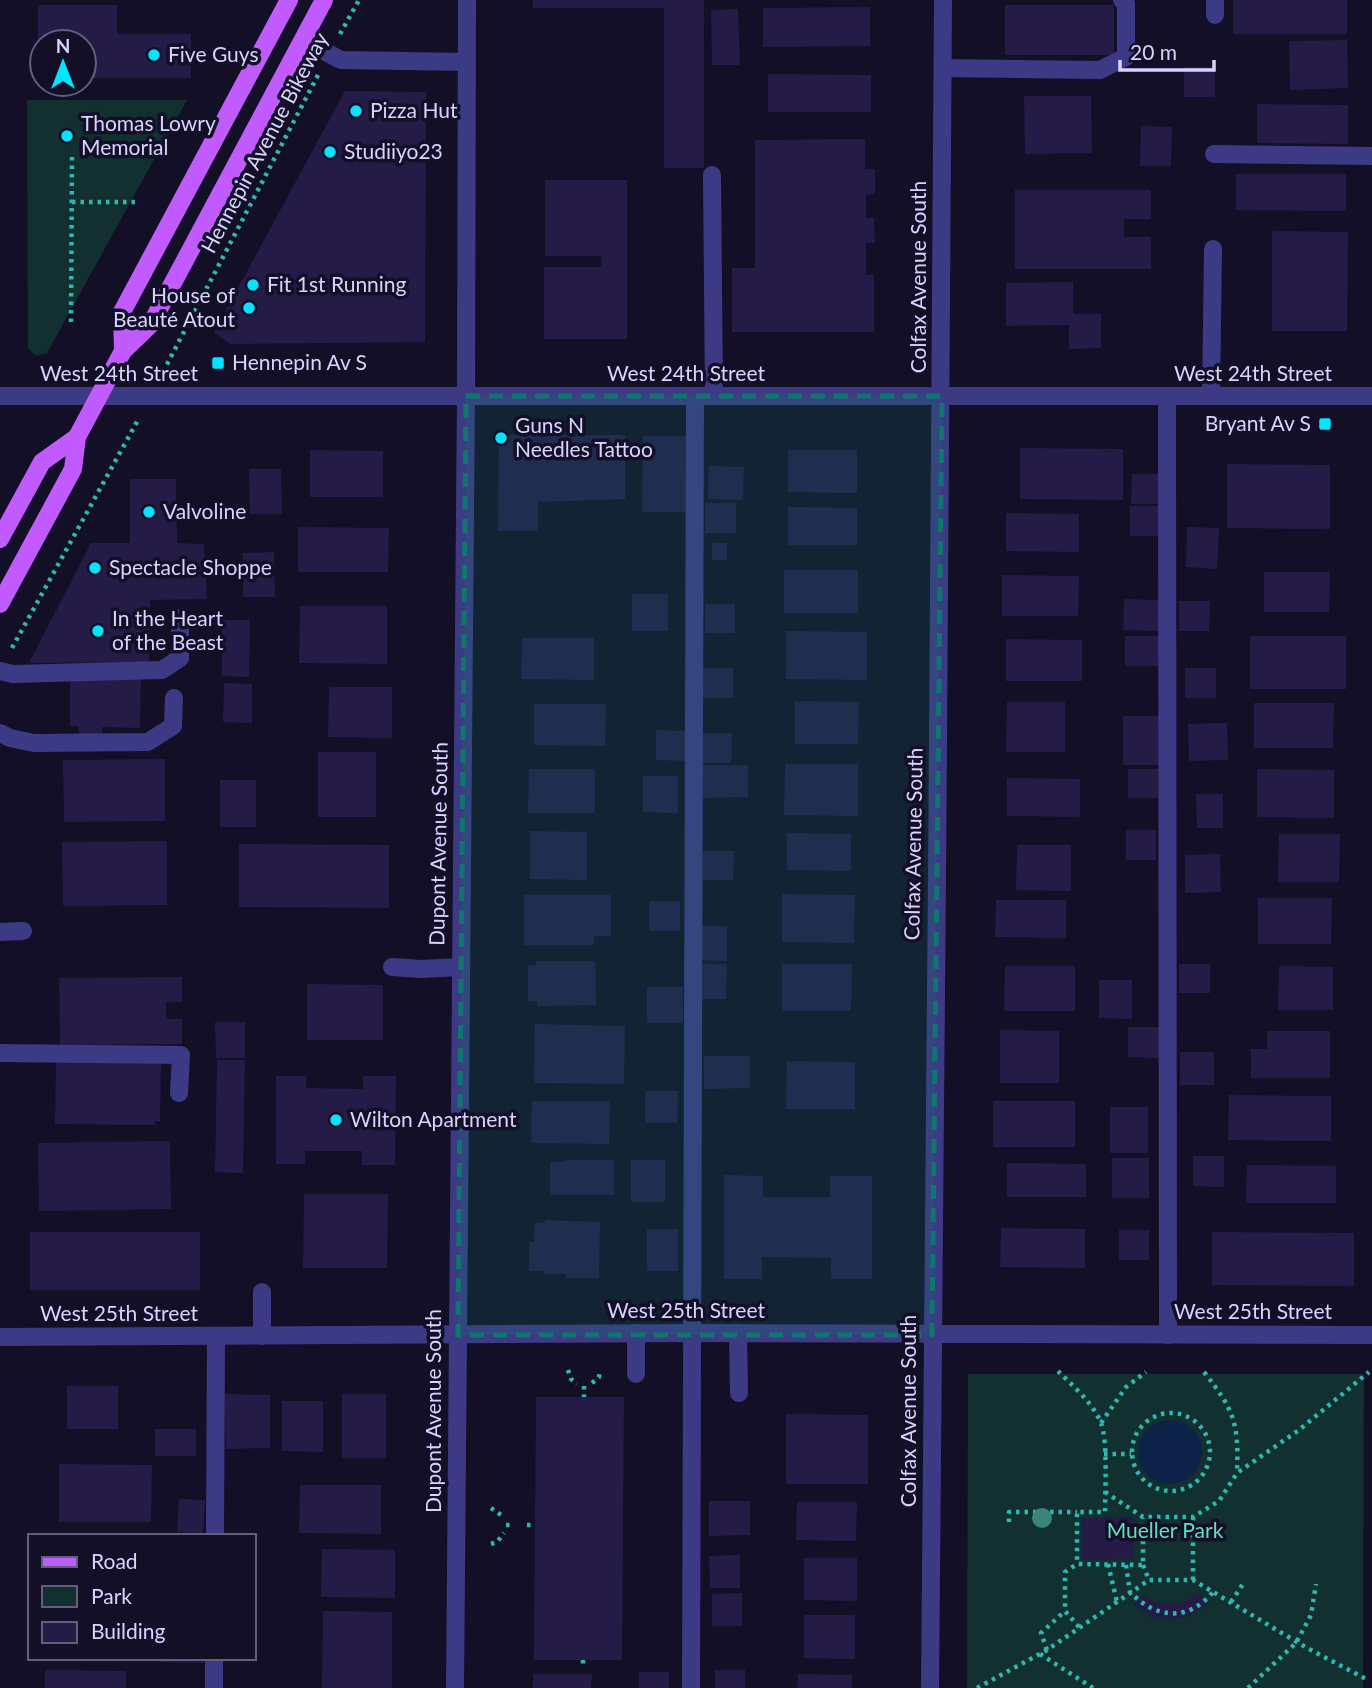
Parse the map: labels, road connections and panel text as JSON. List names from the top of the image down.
{
  "streets": {
    "street": [
      "Colfax Avenue South",
      "West 24th Street",
      "Dupont Avenue South",
      "West 25th Street"
    ],
    "path": ["Hennepin Avenue Bikeway"]
  },
  "crossings": [
    ["Hennepin Avenue Bikeway", "West 24th Street"],
    ["Colfax Avenue South", "West 24th Street"],
    ["Colfax Avenue South", "West 25th Street"],
    ["West 24th Street", "Dupont Avenue South"],
    ["Dupont Avenue South", "West 25th Street"]
  ],
  "parks": ["Mueller Park"],
  "places": {
    "other": [
      "Five Guys",
      "Pizza Hut",
      "Thomas Lowry Memorial",
      "Studiiyo23",
      "Fit 1st Running",
      "House of Beauté Atout",
      "Guns N Needles Tattoo",
      "Valvoline",
      "Spectacle Shoppe",
      "In the Heart of the Beast",
      "Wilton Apartment"
    ],
    "transit": ["Hennepin Av S", "Bryant Av S"]
  },
  "legend": ["Road", "Park", "Building"],
  "scale_bar": "20 m",
  "north": "top"
}
